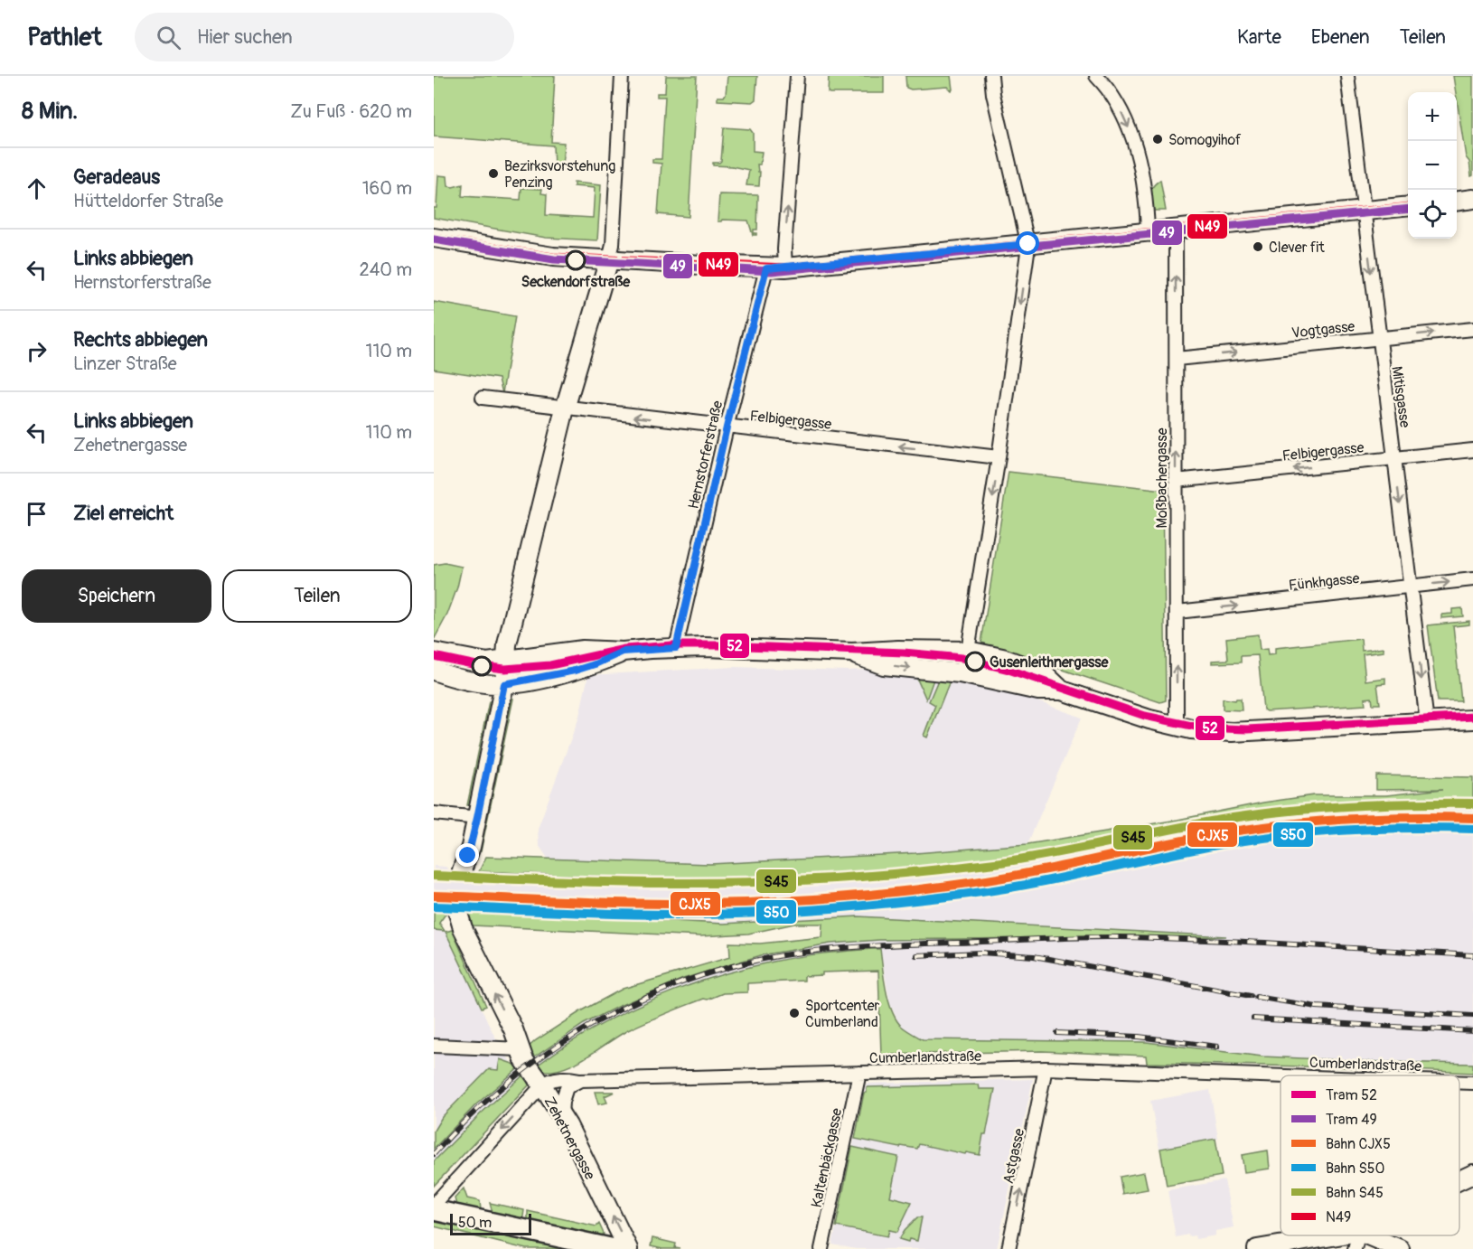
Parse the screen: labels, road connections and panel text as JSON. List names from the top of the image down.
{
  "streets": {
    "main road": ["Zehetnergasse"],
    "street": [
      "Vogtgasse",
      "Mitisgasse",
      "Felbigergasse",
      "Hernstorferstraße",
      "Moßbachergasse",
      "Fünkhgasse",
      "Cumberlandstraße",
      "Astgasse",
      "Kaltenbäckgasse"
    ]
  },
  "crossings": [
    ["Vogtgasse", "Mitisgasse"],
    ["Vogtgasse", "Moßbachergasse"],
    ["Mitisgasse", "Felbigergasse"],
    ["Mitisgasse", "Fünkhgasse"],
    ["Felbigergasse", "Hernstorferstraße"],
    ["Felbigergasse", "Moßbachergasse"],
    ["Moßbachergasse", "Fünkhgasse"],
    ["Cumberlandstraße", "Zehetnergasse"],
    ["Cumberlandstraße", "Astgasse"],
    ["Cumberlandstraße", "Kaltenbäckgasse"]
  ],
  "one_way": [
    "Vogtgasse",
    "Mitisgasse",
    "Felbigergasse",
    "Moßbachergasse",
    "Fünkhgasse",
    "Zehetnergasse",
    "Astgasse"
  ],
  "places": [
    "Somogyihof",
    "Bezirksvorstehung Penzing",
    "Clever fit",
    "Seckendorfstraße",
    "Gusenleithnergasse",
    "Sportcenter Cumberland"
  ],
  "lines": [
    "transit line N49",
    "tram line 49",
    "tram line 52",
    "rail line S45",
    "rail line CJX5",
    "rail line S50"
  ],
  "legend": [
    "Tram 52",
    "Tram 49",
    "Bahn CJX5",
    "Bahn S50",
    "Bahn S45",
    "N49"
  ],
  "scale_bar": "50 m",
  "page": {
    "header": "Pathlet",
    "search": "Hier suchen",
    "nav": ["Karte", "Ebenen", "Teilen"],
    "heading": ["8 Min.", "Zu Fuß · 620 m"],
    "map_buttons": ["+", "−"],
    "list": [
      ["Geradeaus", "Hütteldorfer Straße", "160 m"],
      ["Links abbiegen", "Hernstorferstraße", "240 m"],
      ["Rechts abbiegen", "Linzer Straße", "110 m"],
      ["Links abbiegen", "Zehetnergasse", "110 m"],
      "Ziel erreicht"
    ],
    "buttons": ["Speichern", "Teilen"],
    "scale": "50 m"
  }
}
